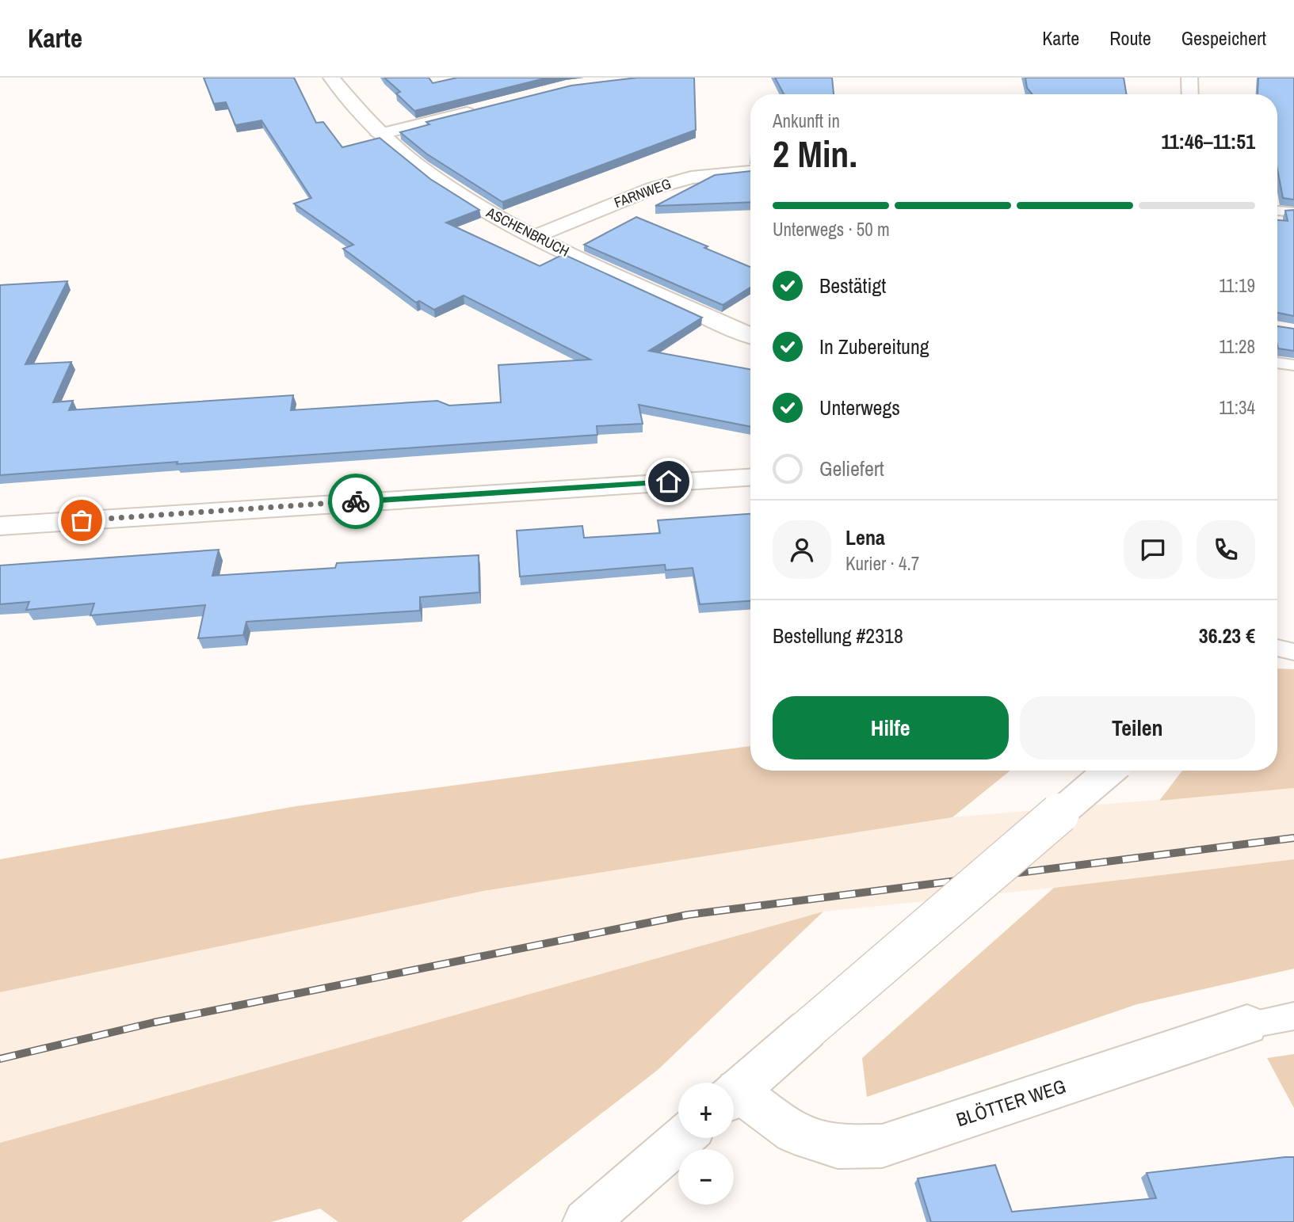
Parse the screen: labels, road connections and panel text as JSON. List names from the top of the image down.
{
  "streets": {
    "street": ["FARNWEG", "ASCHENBRUCH", "BLÖTTER WEG"]
  },
  "crossings": [
    ["FARNWEG", "ASCHENBRUCH"]
  ],
  "page": {
    "header": "Karte",
    "nav": ["Karte", "Route", "Gespeichert"],
    "heading": ["2 Min.", "Ankunft in", "11:46–11:51"],
    "panel": [
      "Lena",
      "Kurier · 4.7",
      "Bestellung #2318",
      "36.23 €"
    ],
    "bar": "Unterwegs · 50 m",
    "list": [
      ["Bestätigt", "11:19"],
      ["In Zubereitung", "11:28"],
      ["Unterwegs", "11:34"],
      "Geliefert"
    ],
    "buttons": ["Hilfe", "Teilen"],
    "map_buttons": ["+", "−"]
  }
}
